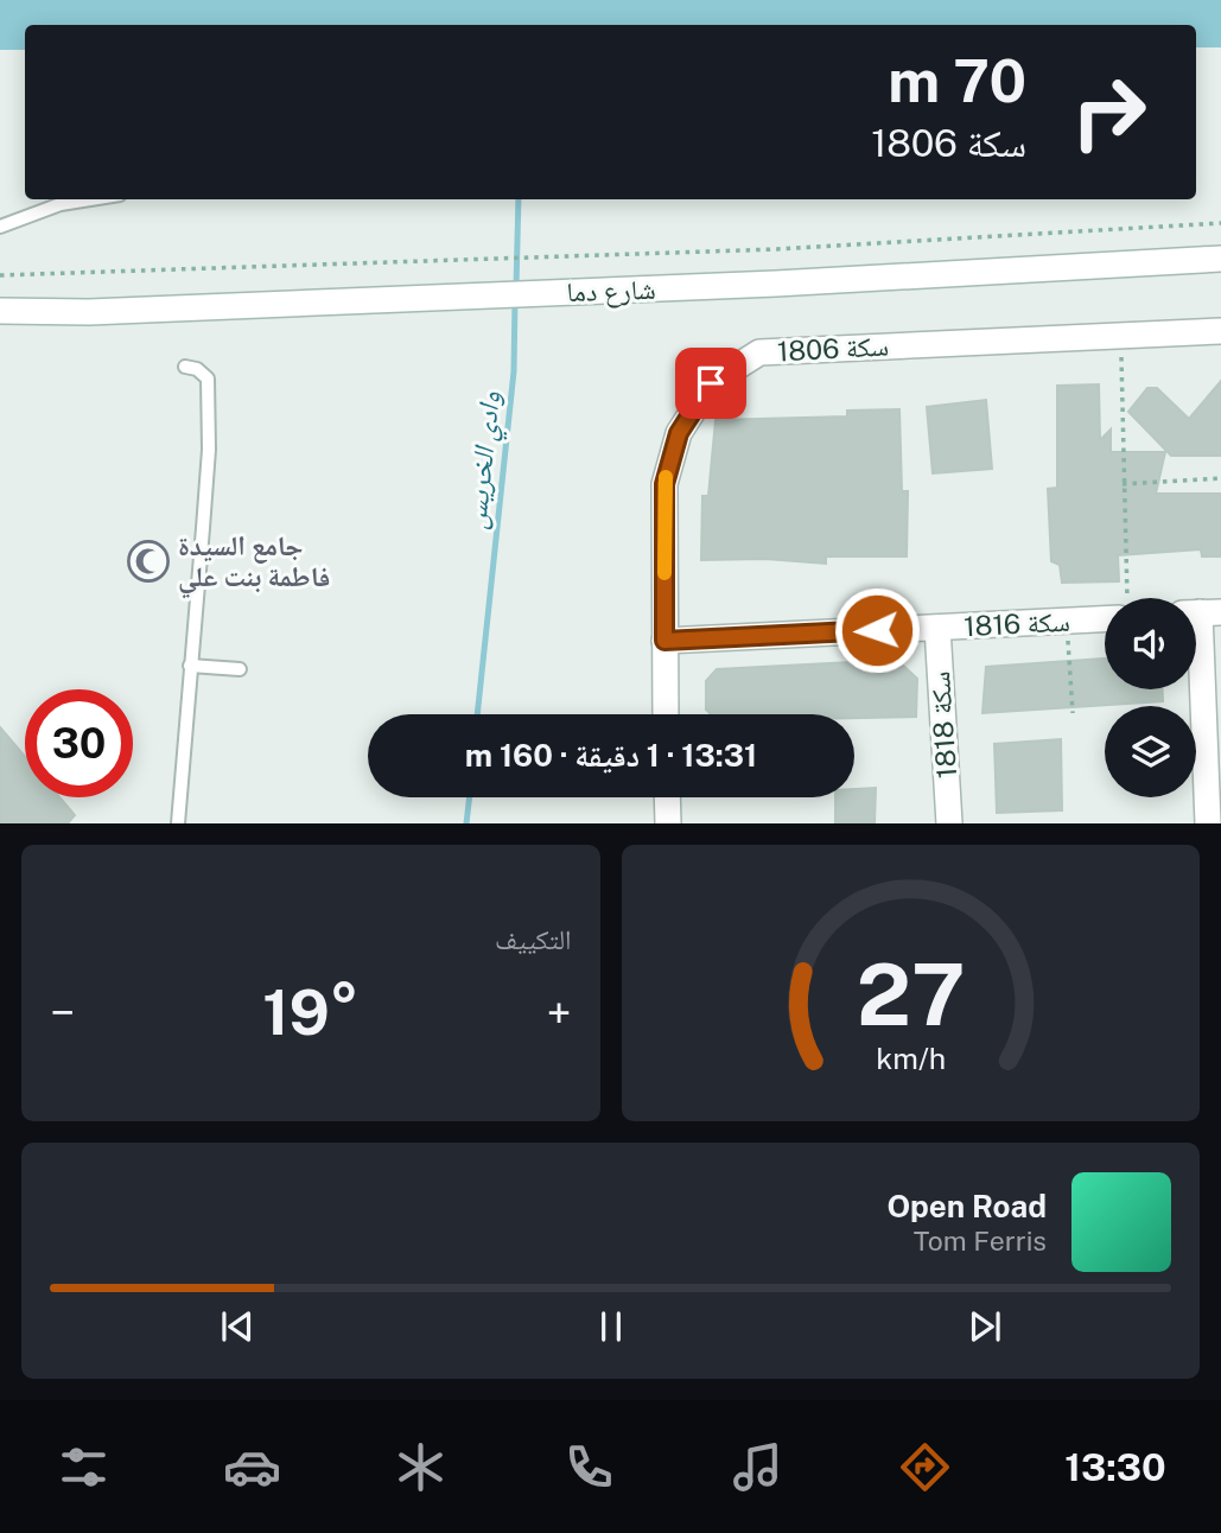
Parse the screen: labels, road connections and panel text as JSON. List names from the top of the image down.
{
  "streets": {
    "street": [
      "شارع دما",
      "سكة 1806",
      "سكة 1816",
      "سكة 1818"
    ]
  },
  "crossings": [
    ["سكة 1806", "سكة 1816"],
    ["سكة 1816", "سكة 1818"]
  ],
  "water": ["وادي الخريس"],
  "places": {
    "mosque": ["جامع السيدة فاطمة بنت علي"]
  },
  "page": {
    "turn": ["70 m", "سكة 1806"],
    "limit": "30",
    "trip": "13:31 · 1 دقيقة · 160 m",
    "tile": "التكييف",
    "heat": ["−", "19°", "+"],
    "song": ["Open Road", "Tom Ferris"],
    "tabs": "13:30",
    "gauge": ["27", "km/h"]
  }
}
